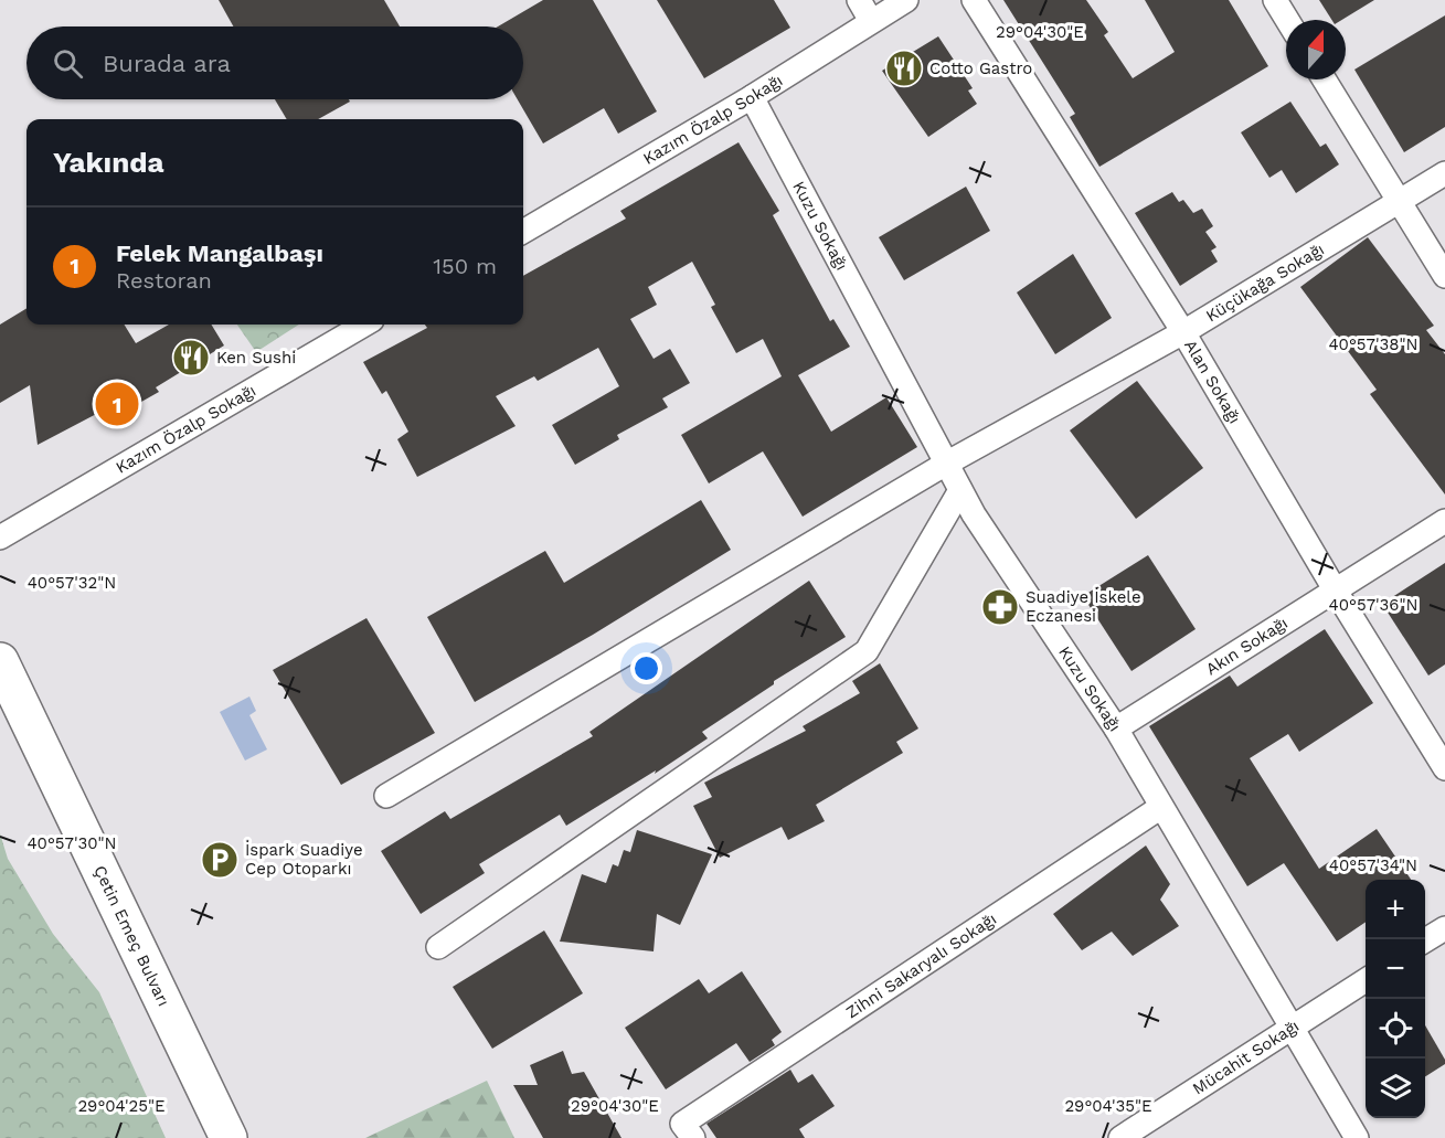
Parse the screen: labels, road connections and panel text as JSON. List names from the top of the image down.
{
  "streets": {
    "main road": ["Çetin Emeç Bulvarı"],
    "street": [
      "Kazım Özalp Sokağı",
      "Kuzu Sokağı",
      "Küçükağa Sokağı",
      "Alan Sokağı",
      "Akın Sokağı",
      "Zihni Sakaryalı Sokağı",
      "Mücahit Sokağı"
    ]
  },
  "crossings": [
    ["Kazım Özalp Sokağı", "Kuzu Sokağı"],
    ["Kuzu Sokağı", "Küçükağa Sokağı"],
    ["Kuzu Sokağı", "Akın Sokağı"],
    ["Kuzu Sokağı", "Zihni Sakaryalı Sokağı"],
    ["Kuzu Sokağı", "Mücahit Sokağı"],
    ["Küçükağa Sokağı", "Alan Sokağı"],
    ["Alan Sokağı", "Akın Sokağı"]
  ],
  "places": {
    "restaurant": ["Cotto Gastro", "Ken Sushi"],
    "pharmacy": ["Suadiye İskele Eczanesi"],
    "parking": ["İspark Suadiye Cep Otoparkı"]
  },
  "north": "top",
  "page": {
    "search": "Burada ara",
    "heading": "Yakında",
    "list": [
      {
        "mark": "1",
        "name": "Felek Mangalbaşı",
        "note": "Restoran",
        "value": "150 m"
      }
    ],
    "pins": "1",
    "map_buttons": ["+", "−"]
  },
  "coordinates": [
    "29°04'30\"E",
    "40°57'38\"N",
    "40°57'32\"N",
    "40°57'36\"N",
    "40°57'30\"N",
    "40°57'34\"N",
    "29°04'25\"E",
    "29°04'35\"E"
  ]
}
